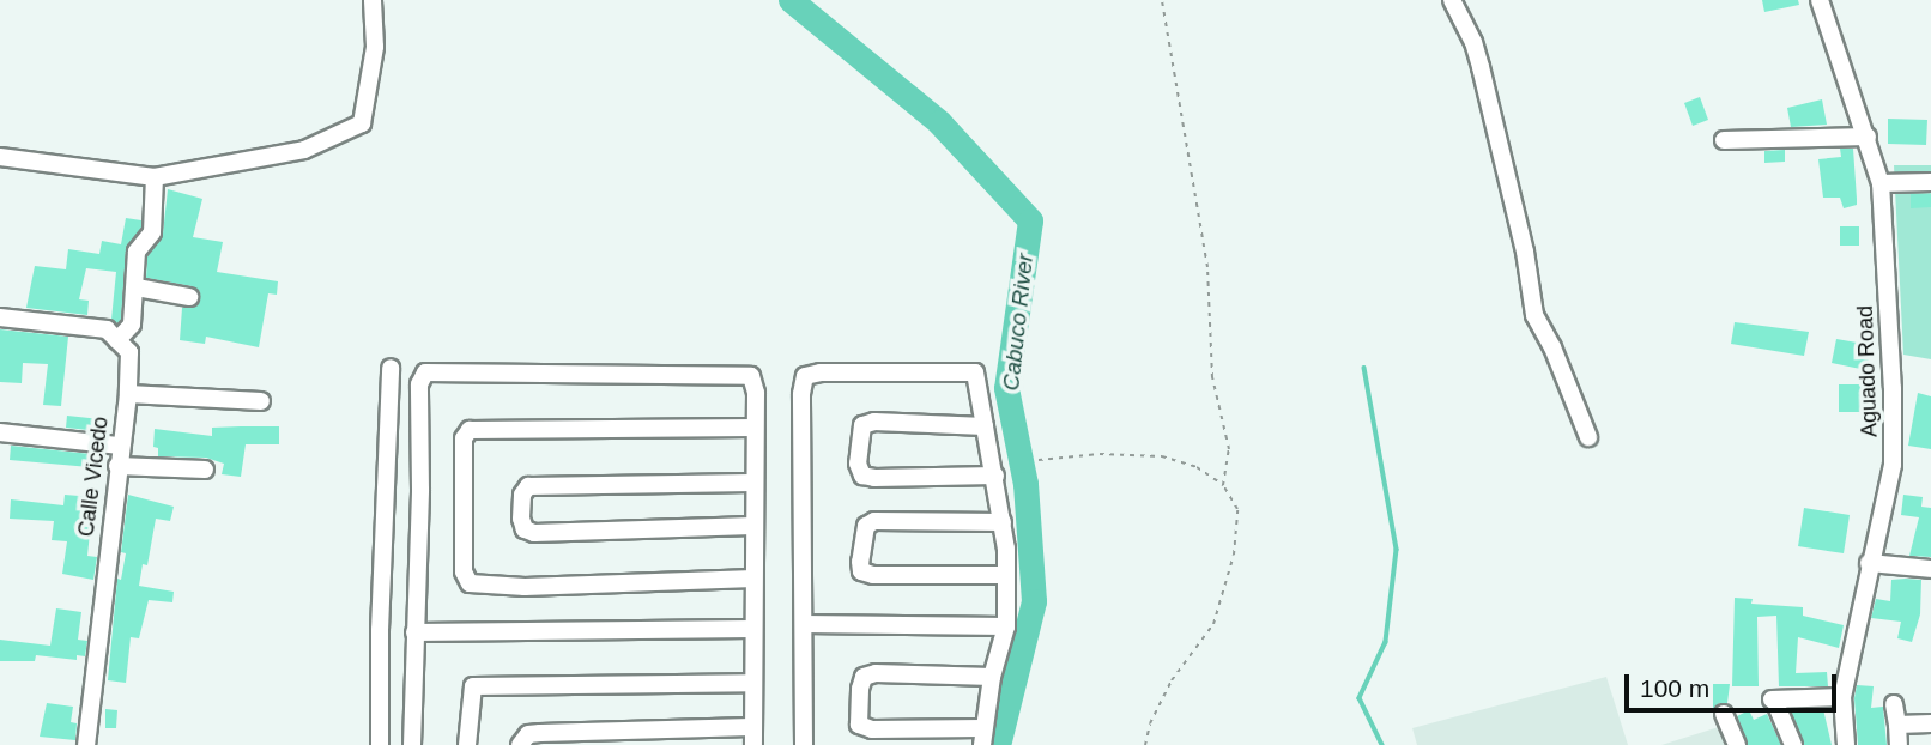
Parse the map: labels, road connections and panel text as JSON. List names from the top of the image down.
{
  "streets": {
    "street": ["Aguado Road", "Calle Vicedo"]
  },
  "water": ["Cabuco River"],
  "scale_bar": "100 m"
}
